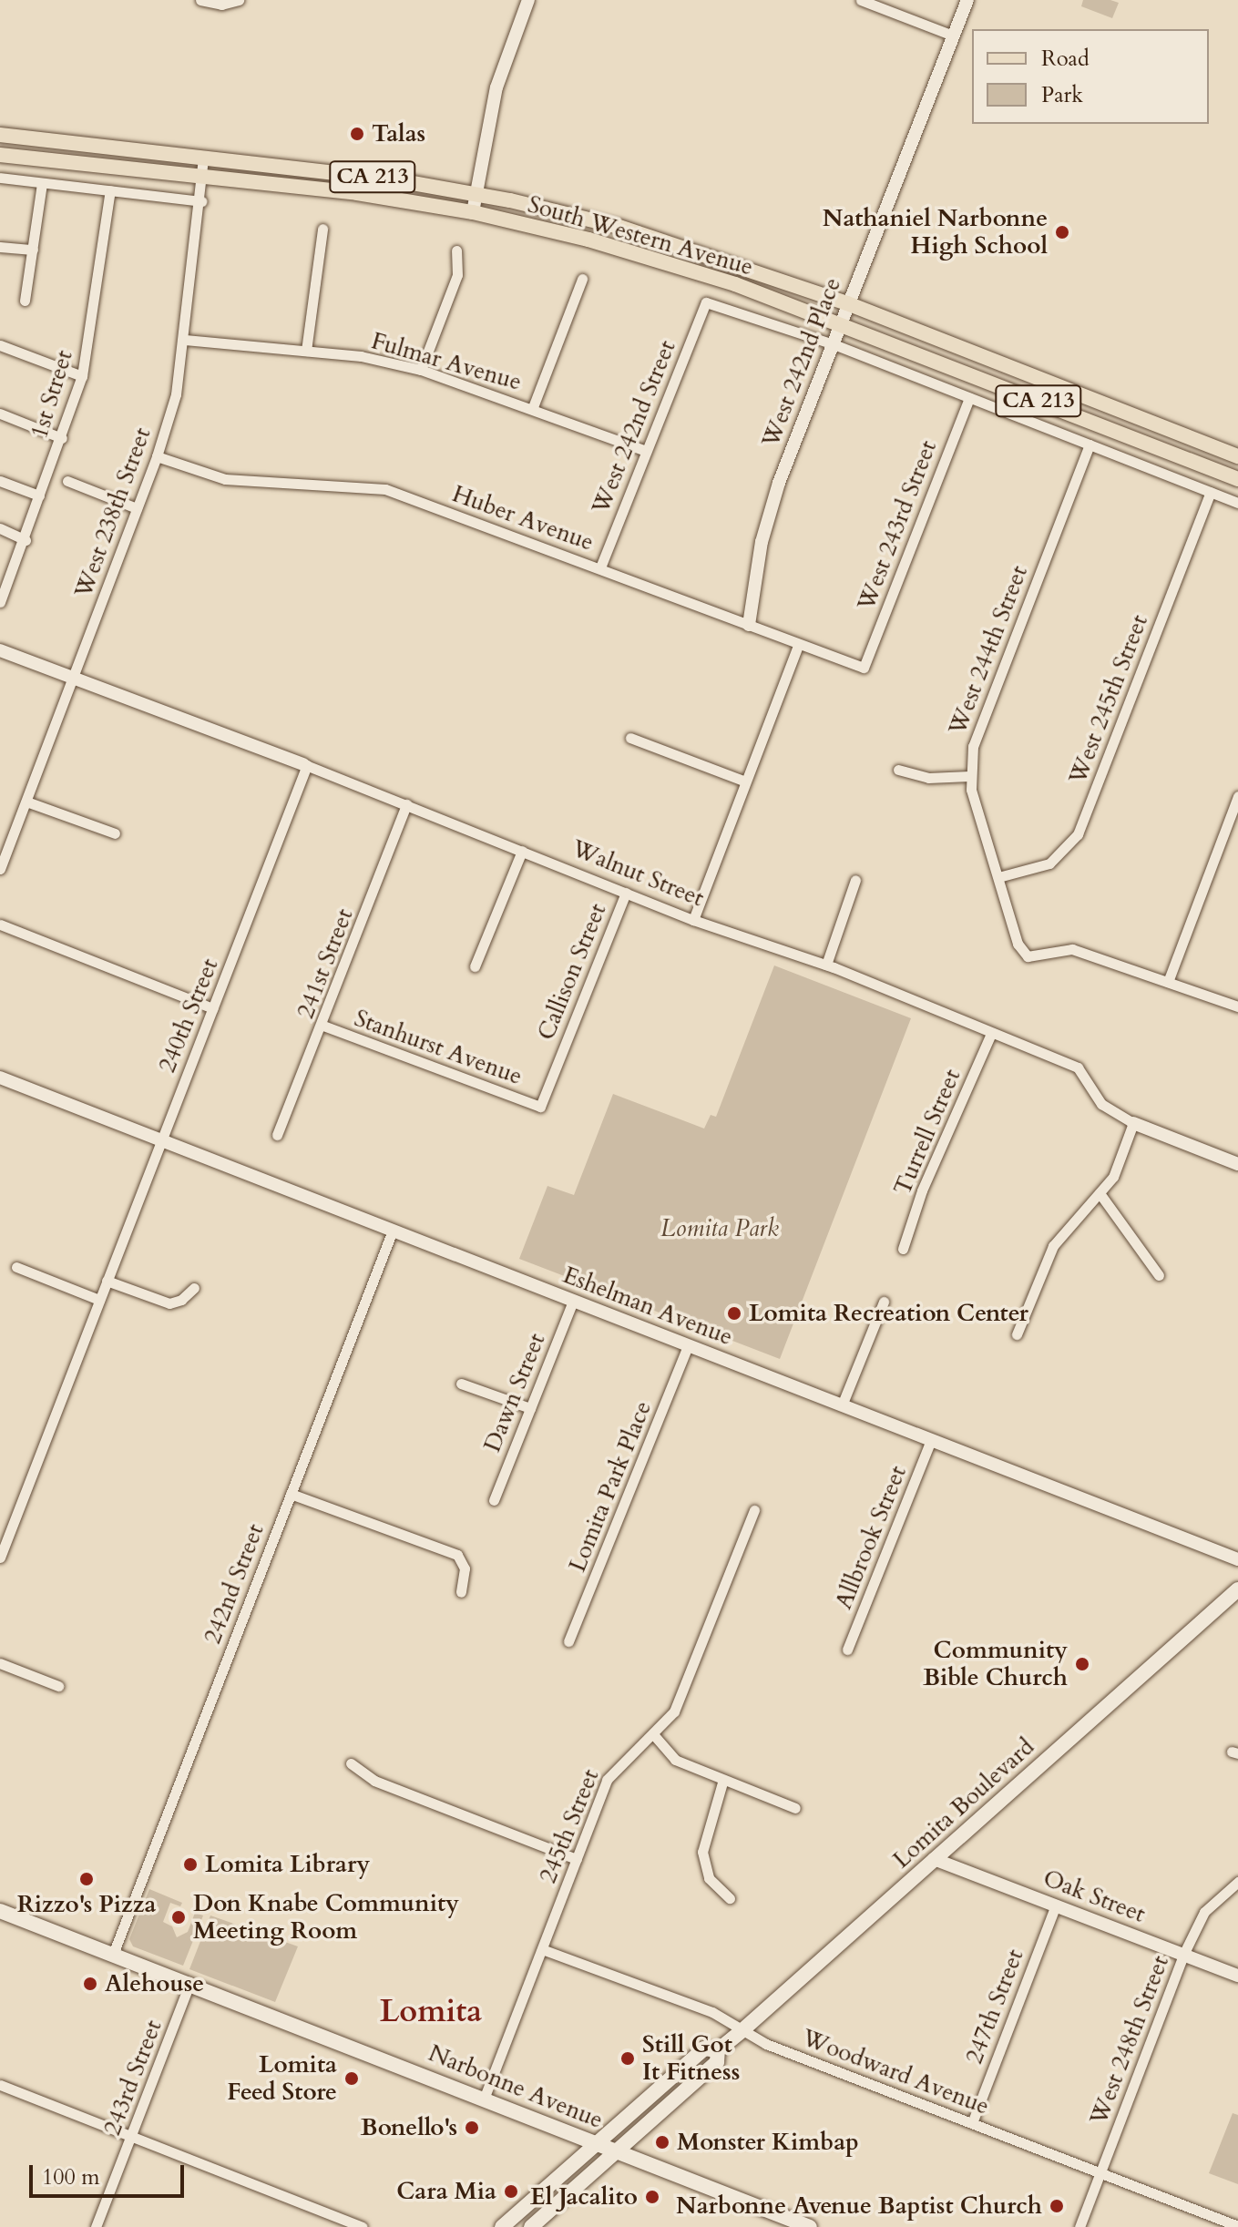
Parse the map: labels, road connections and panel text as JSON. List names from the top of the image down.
{
  "streets": {
    "main road": [
      "CA 213",
      "South Western Avenue",
      "Lomita Boulevard",
      "Narbonne Avenue"
    ],
    "street": [
      "Fulmar Avenue",
      "West 242nd Place",
      "1st Street",
      "West 242nd Street",
      "West 238th Street",
      "Huber Avenue",
      "West 243rd Street",
      "West 244th Street",
      "West 245th Street",
      "Walnut Street",
      "241st Street",
      "Callison Street",
      "240th Street",
      "Stanhurst Avenue",
      "Turrell Street",
      "Eshelman Avenue",
      "Dawn Street",
      "Lomita Park Place",
      "Allbrook Street",
      "242nd Street",
      "245th Street",
      "Oak Street",
      "247th Street",
      "West 248th Street",
      "Woodward Avenue",
      "243rd Street"
    ]
  },
  "crossings": [
    ["South Western Avenue", "West 242nd Place"],
    ["South Western Avenue", "West 242nd Street"],
    ["South Western Avenue", "West 238th Street"],
    ["South Western Avenue", "West 243rd Street"],
    ["South Western Avenue", "West 244th Street"],
    ["South Western Avenue", "West 245th Street"],
    ["Fulmar Avenue", "West 242nd Street"],
    ["Fulmar Avenue", "West 238th Street"],
    ["West 242nd Place", "Huber Avenue"],
    ["West 242nd Street", "Huber Avenue"],
    ["West 238th Street", "Huber Avenue"],
    ["West 238th Street", "Walnut Street"],
    ["Huber Avenue", "West 243rd Street"],
    ["West 244th Street", "West 245th Street"],
    ["Walnut Street", "241st Street"],
    ["Walnut Street", "Callison Street"],
    ["Walnut Street", "240th Street"],
    ["Walnut Street", "Turrell Street"],
    ["241st Street", "Stanhurst Avenue"],
    ["Callison Street", "Stanhurst Avenue"],
    ["240th Street", "Eshelman Avenue"],
    ["Eshelman Avenue", "Dawn Street"],
    ["Eshelman Avenue", "Lomita Park Place"],
    ["Eshelman Avenue", "Allbrook Street"],
    ["Eshelman Avenue", "242nd Street"],
    ["242nd Street", "Narbonne Avenue"],
    ["Lomita Boulevard", "Oak Street"],
    ["Lomita Boulevard", "Woodward Avenue"],
    ["Lomita Boulevard", "Narbonne Avenue"],
    ["245th Street", "Woodward Avenue"],
    ["245th Street", "Narbonne Avenue"],
    ["Oak Street", "247th Street"],
    ["Oak Street", "West 248th Street"],
    ["247th Street", "Woodward Avenue"],
    ["West 248th Street", "Woodward Avenue"],
    ["243rd Street", "Narbonne Avenue"]
  ],
  "districts": ["Lomita"],
  "parks": ["Lomita Park"],
  "places": [
    "Talas",
    "Nathaniel Narbonne High School",
    "Lomita Recreation Center",
    "Community Bible Church",
    "Lomita Library",
    "Rizzo's Pizza",
    "Don Knabe Community Meeting Room",
    "Alehouse",
    "Still Got It Fitness",
    "Lomita Feed Store",
    "Bonello's",
    "Monster Kimbap",
    "Cara Mia",
    "El Jacalito",
    "Narbonne Avenue Baptist Church"
  ],
  "legend": ["Road", "Park"],
  "scale_bar": "100 m"
}
